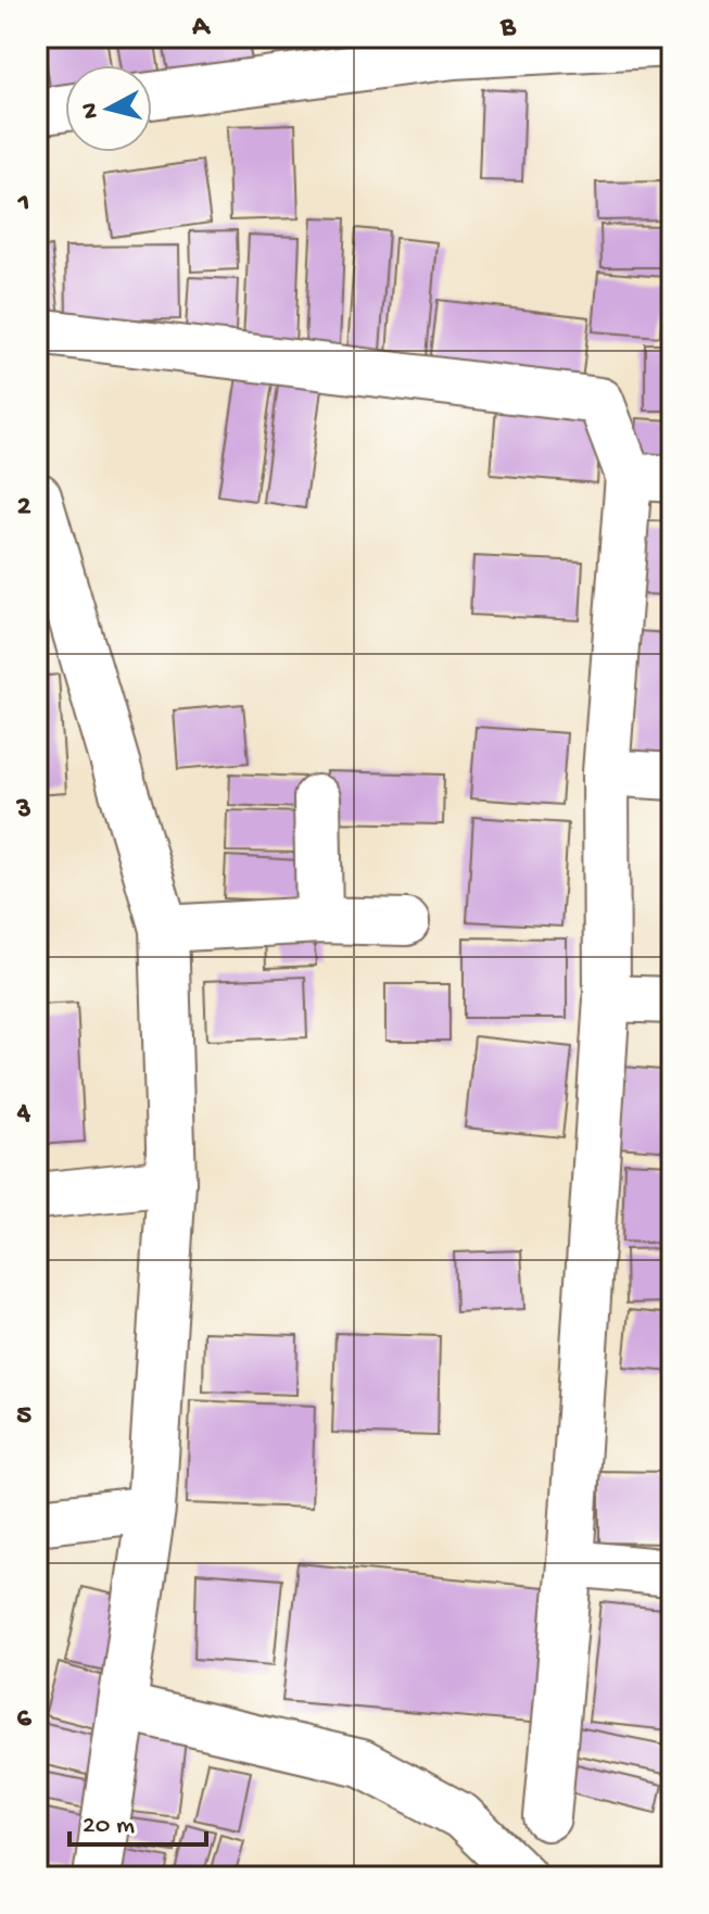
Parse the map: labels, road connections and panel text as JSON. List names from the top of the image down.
{
  "scale_bar": "20 m",
  "north": "left",
  "grid": {
    "columns": ["A", "B"],
    "rows": [
      "1",
      "2",
      "3",
      "4",
      "5",
      "6"
    ]
  }
}
